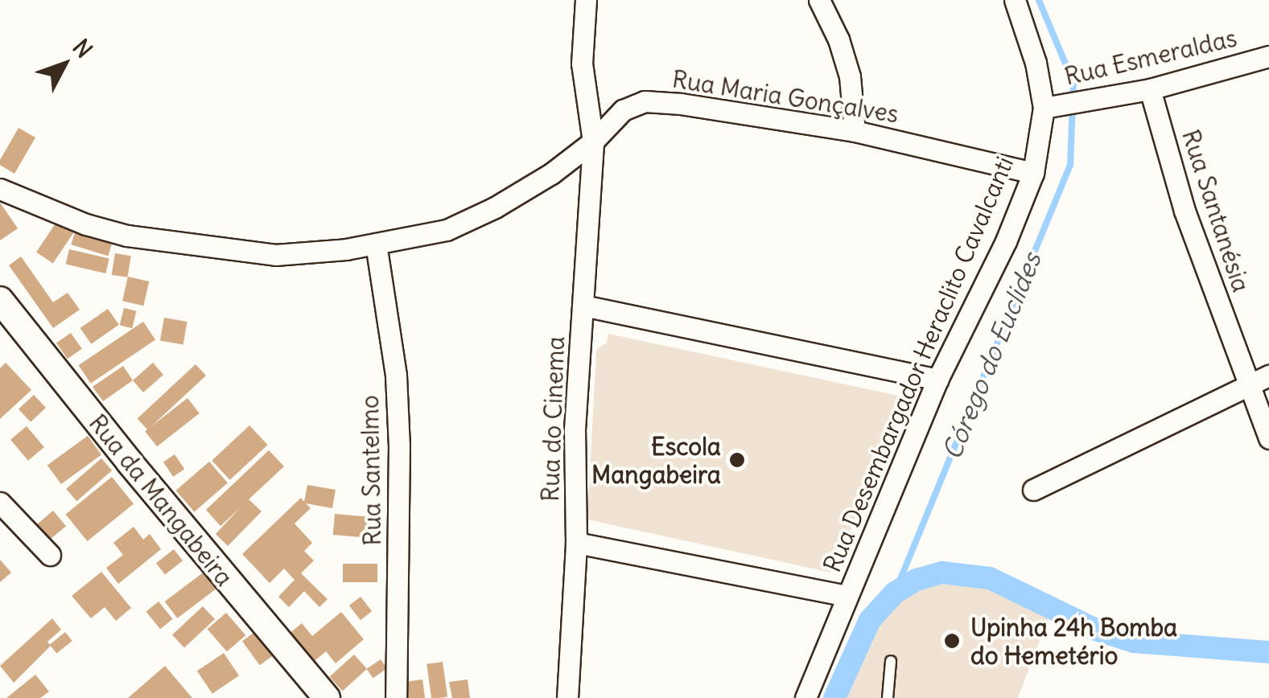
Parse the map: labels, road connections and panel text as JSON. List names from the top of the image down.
{
  "streets": {
    "street": [
      "Rua Esmeraldas",
      "Rua Maria Gonçalves",
      "Rua Santanésia",
      "Rua Desembargador Heraclito Cavalcanti",
      "Rua do Cinema",
      "Rua Santelmo",
      "Rua da Mangabeira"
    ]
  },
  "crossings": [
    ["Rua Esmeraldas", "Rua Santanésia"],
    ["Rua Esmeraldas", "Rua Desembargador Heraclito Cavalcanti"],
    ["Rua Maria Gonçalves", "Rua Desembargador Heraclito Cavalcanti"],
    ["Rua Maria Gonçalves", "Rua do Cinema"],
    ["Rua Maria Gonçalves", "Rua Santelmo"]
  ],
  "water": ["Córego do Euclides"],
  "places": ["Escola Mangabeira", "Upinha 24h Bomba do Hemetério"],
  "north": "top right"
}
